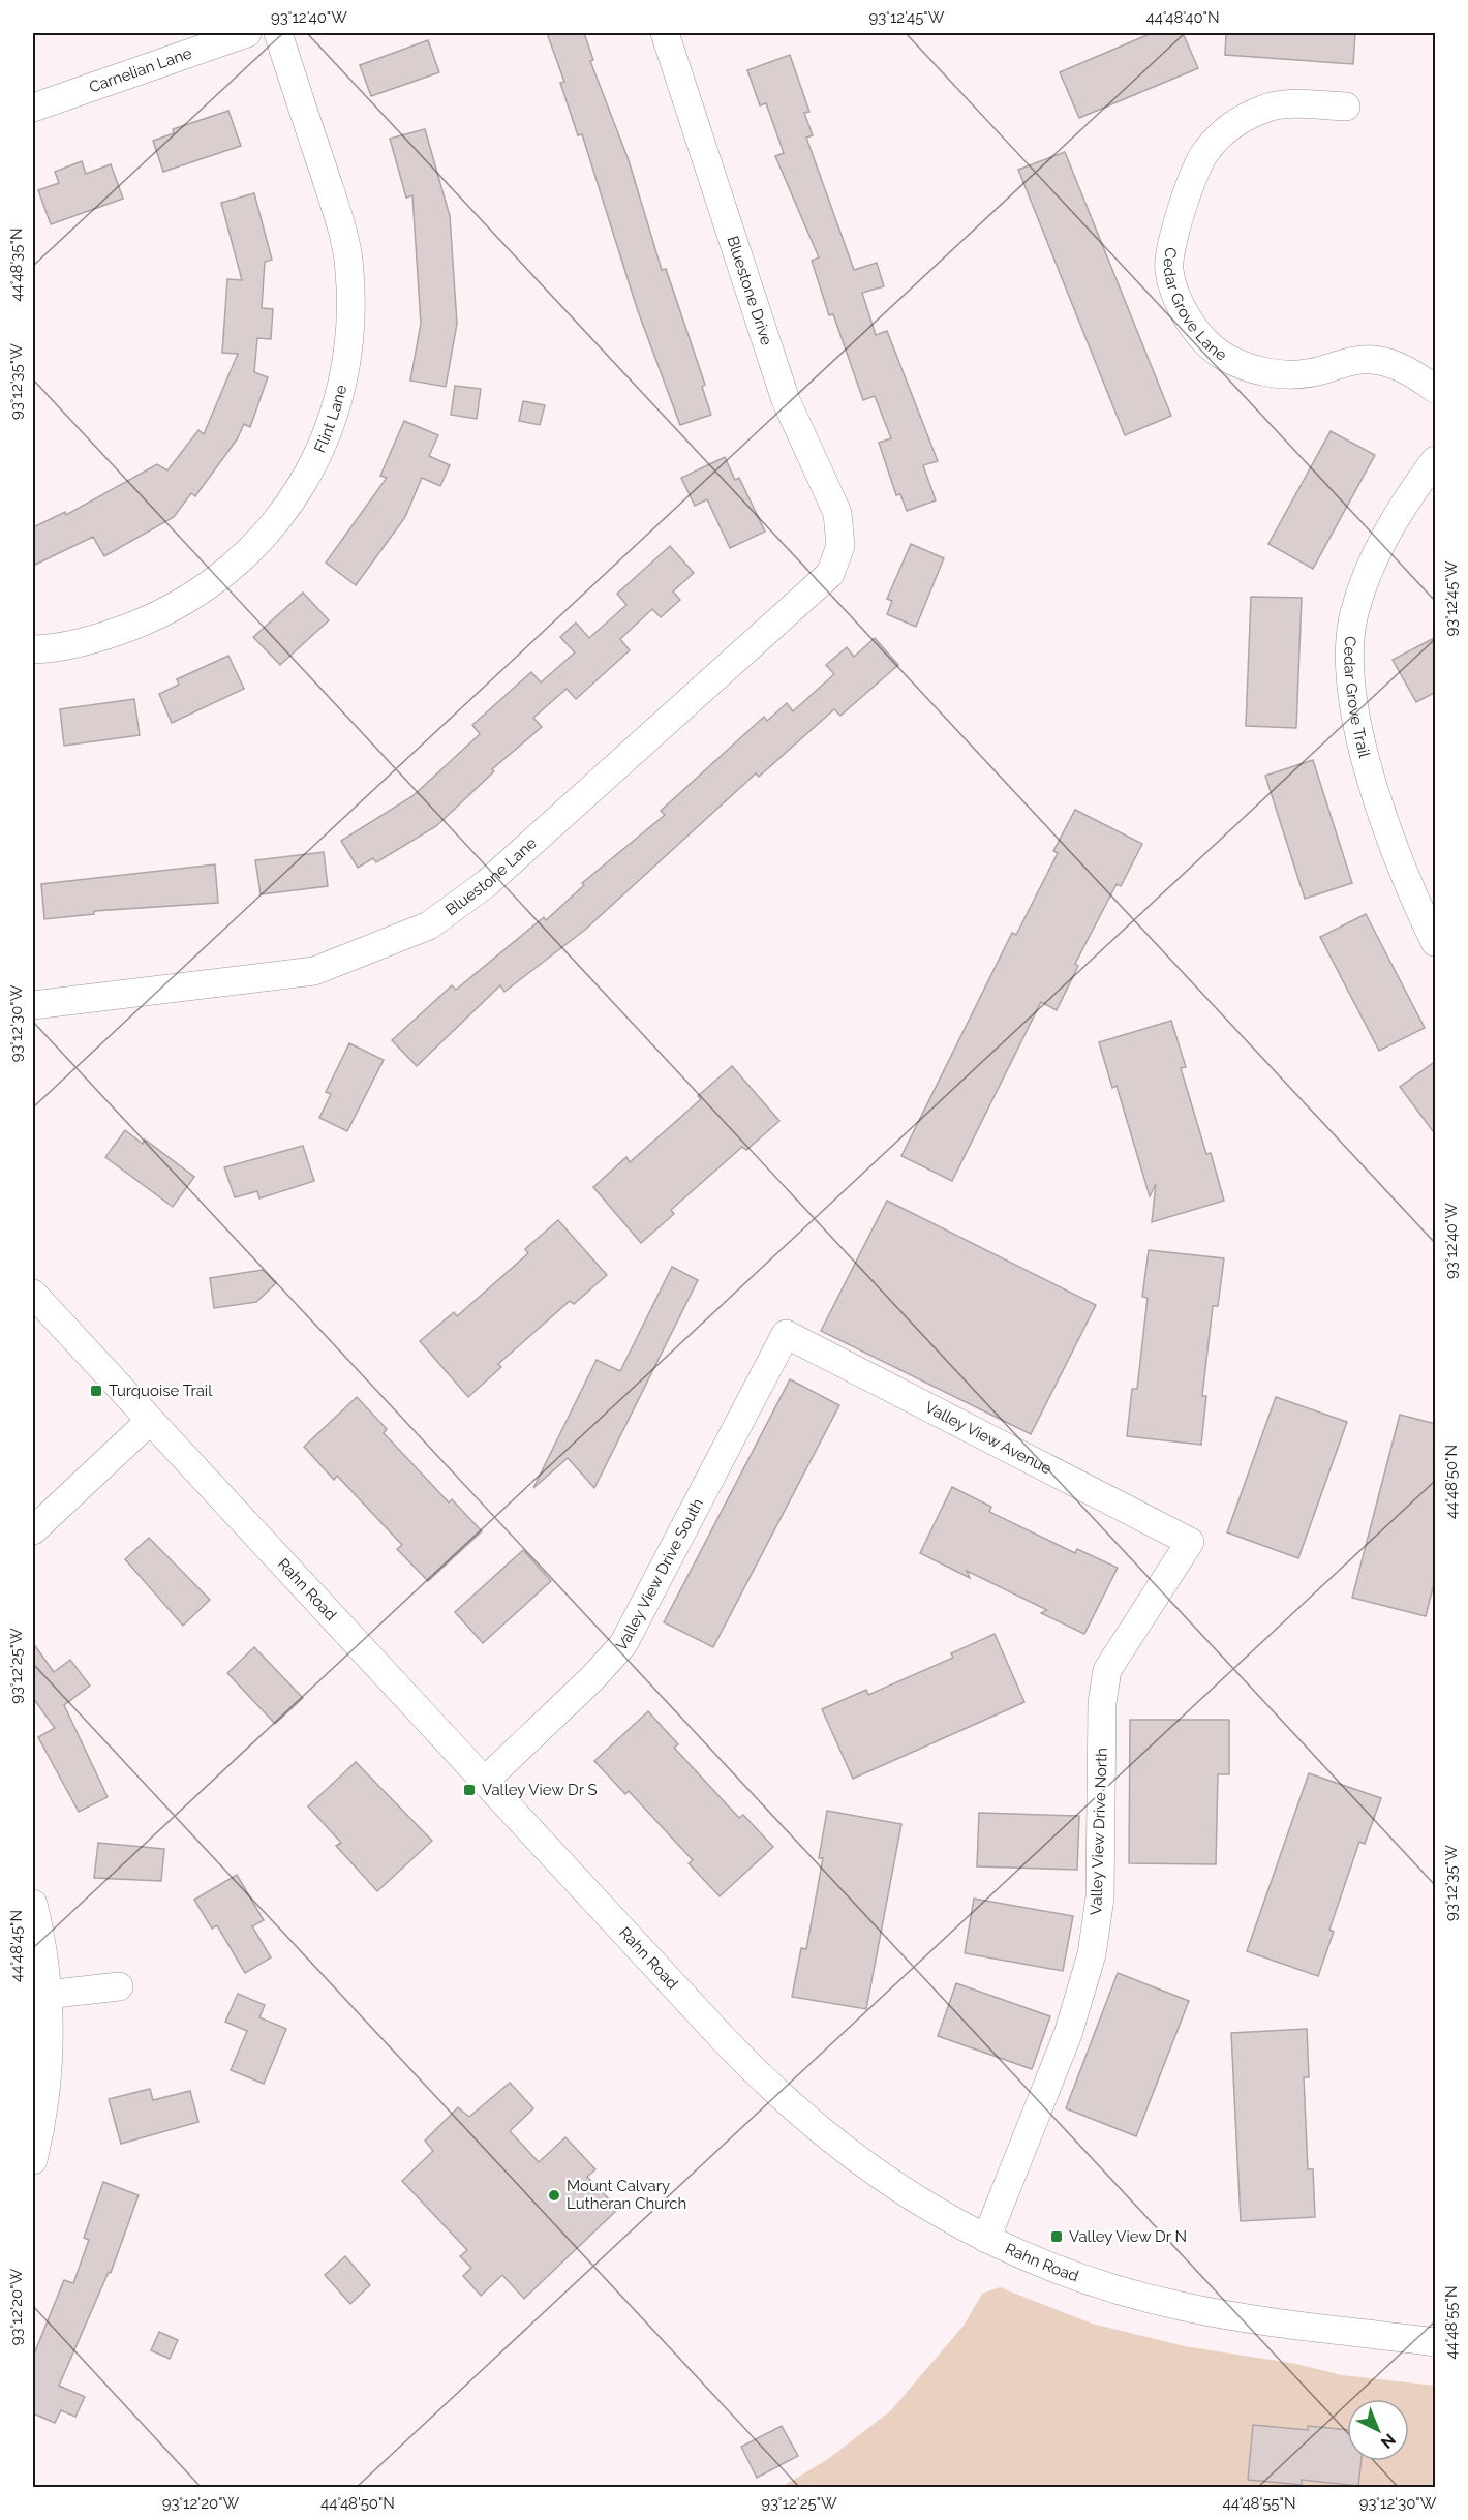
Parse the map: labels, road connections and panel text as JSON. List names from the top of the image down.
{
  "streets": {
    "street": [
      "Carnelian Lane",
      "Bluestone Drive",
      "Cedar Grove Lane",
      "Flint Lane",
      "Cedar Grove Trail",
      "Bluestone Lane",
      "Valley View Avenue",
      "Valley View Drive South",
      "Rahn Road",
      "Valley View Drive North"
    ]
  },
  "crossings": [
    ["Bluestone Drive", "Bluestone Lane"],
    ["Valley View Avenue", "Valley View Drive South"],
    ["Valley View Avenue", "Valley View Drive North"],
    ["Valley View Drive South", "Rahn Road"],
    ["Rahn Road", "Valley View Drive North"]
  ],
  "places": {
    "transit": ["Turquoise Trail", "Valley View Dr S", "Valley View Dr N"],
    "other": ["Mount Calvary Lutheran Church"]
  },
  "north": "bottom right",
  "coordinates": [
    "93°12'40\"W",
    "93°12'45\"W",
    "44°48'40\"N",
    "44°48'35\"N",
    "93°12'35\"W",
    "93°12'30\"W",
    "44°48'50\"N",
    "93°12'25\"W",
    "44°48'45\"N",
    "93°12'20\"W",
    "44°48'55\"N"
  ]
}
